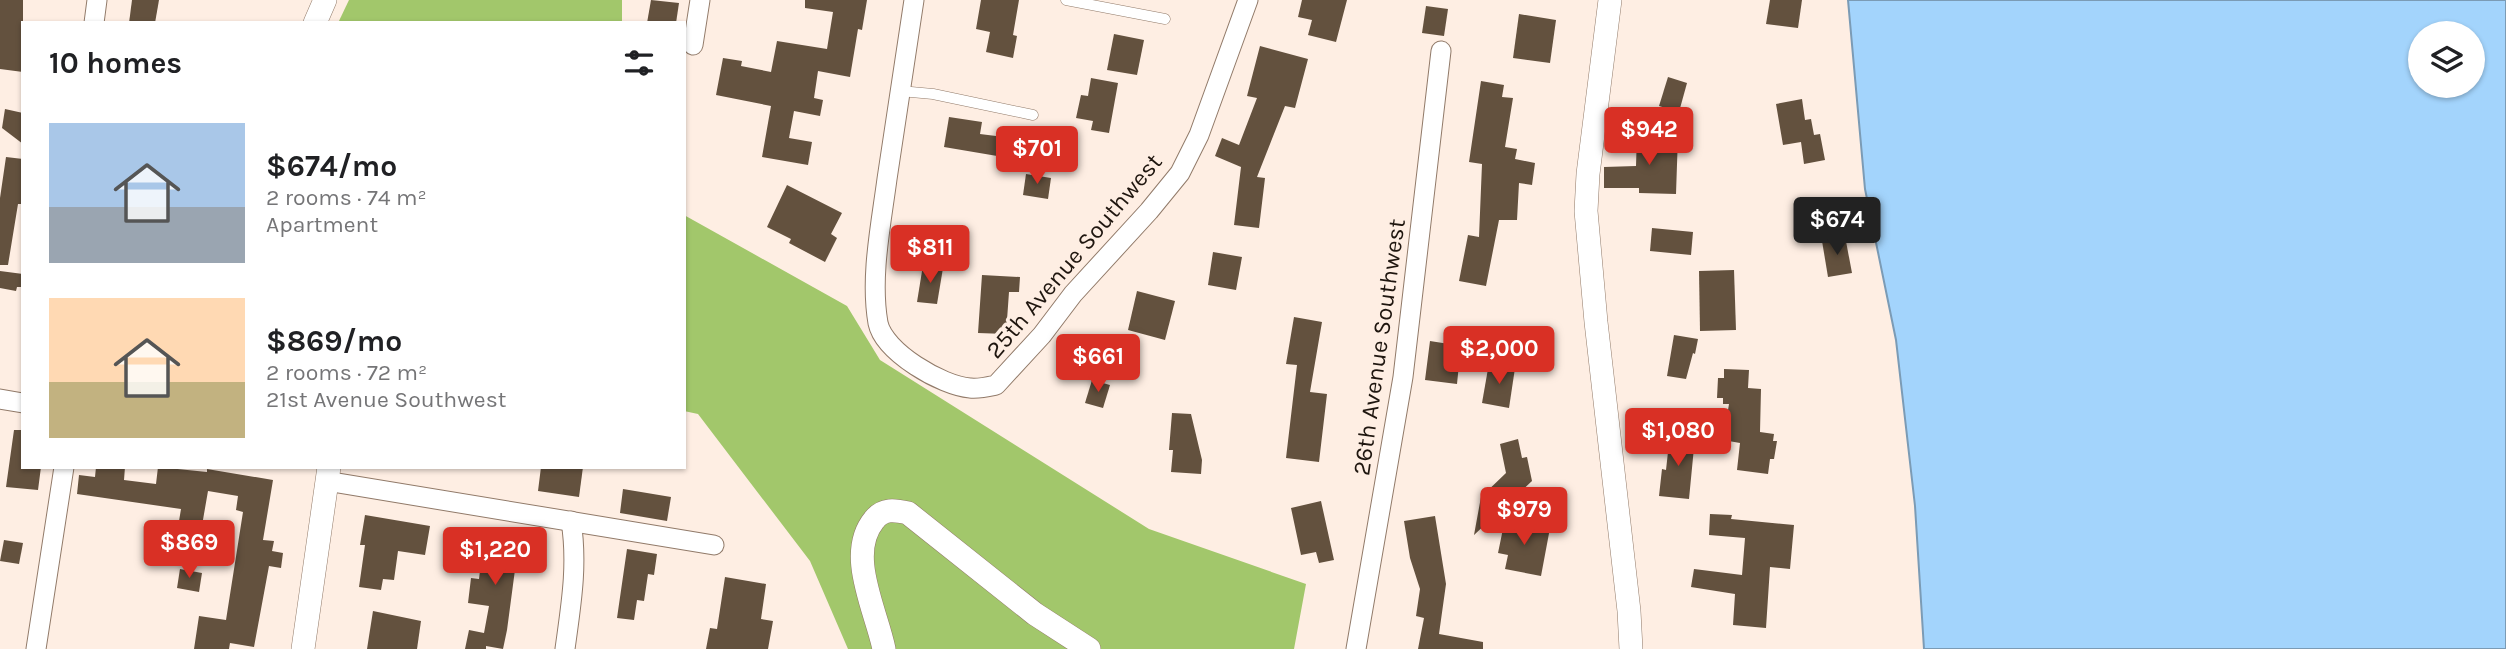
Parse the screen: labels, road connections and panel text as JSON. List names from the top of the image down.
{
  "streets": {
    "street": ["25th Avenue Southwest", "26th Avenue Southwest"]
  },
  "page": {
    "heading": "10 homes",
    "list": [
      {
        "name": "$674/mo",
        "note": "2 rooms · 74 m² · Apartment"
      },
      {
        "name": "$869/mo",
        "note": "2 rooms · 72 m² · 21st Avenue Southwest"
      }
    ],
    "price": [
      "$942",
      "$701",
      "$674",
      "$811",
      "$2,000",
      "$661",
      "$1,080",
      "$979",
      "$869",
      "$1,220"
    ]
  }
}
